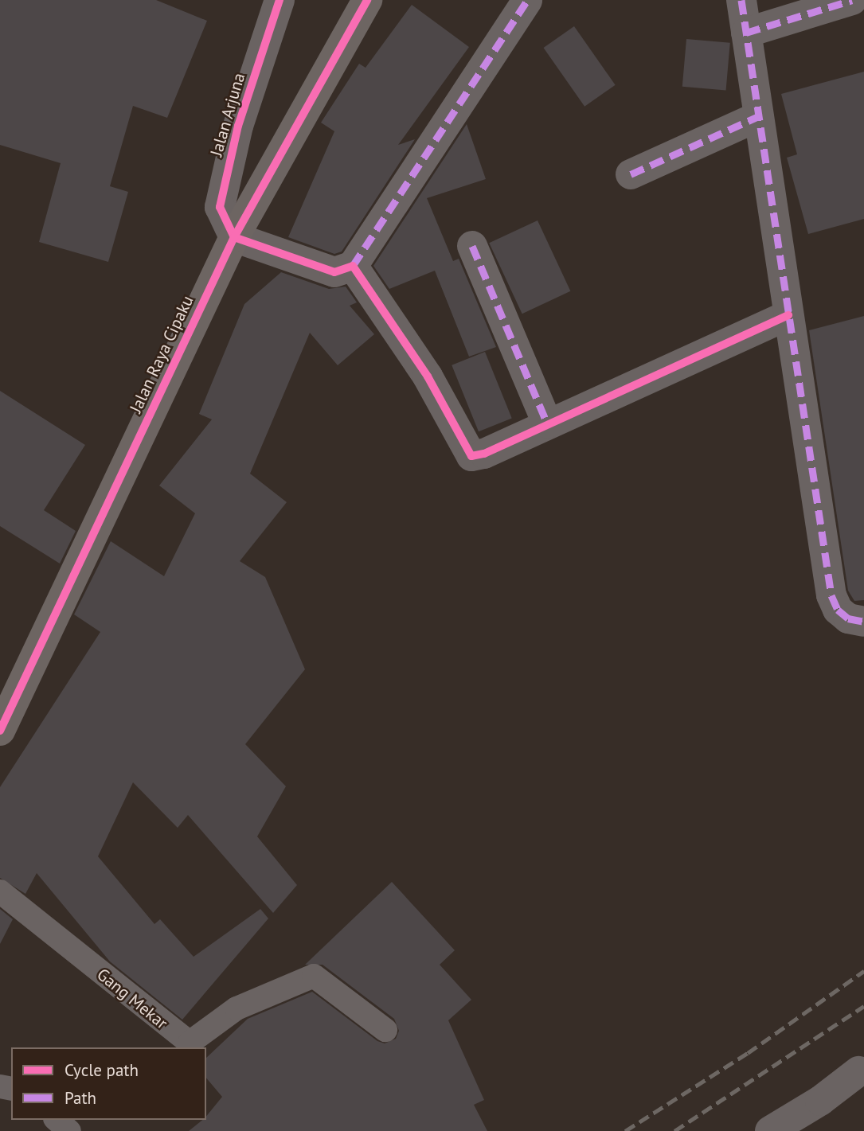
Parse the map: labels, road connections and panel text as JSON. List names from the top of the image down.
{
  "streets": {
    "street": ["Jalan Arjuna", "Jalan Raya Cipaku"],
    "lane": ["Gang Mekar"]
  },
  "crossings": [
    ["Jalan Arjuna", "Jalan Raya Cipaku"]
  ],
  "legend": ["Cycle path", "Path"]
}
